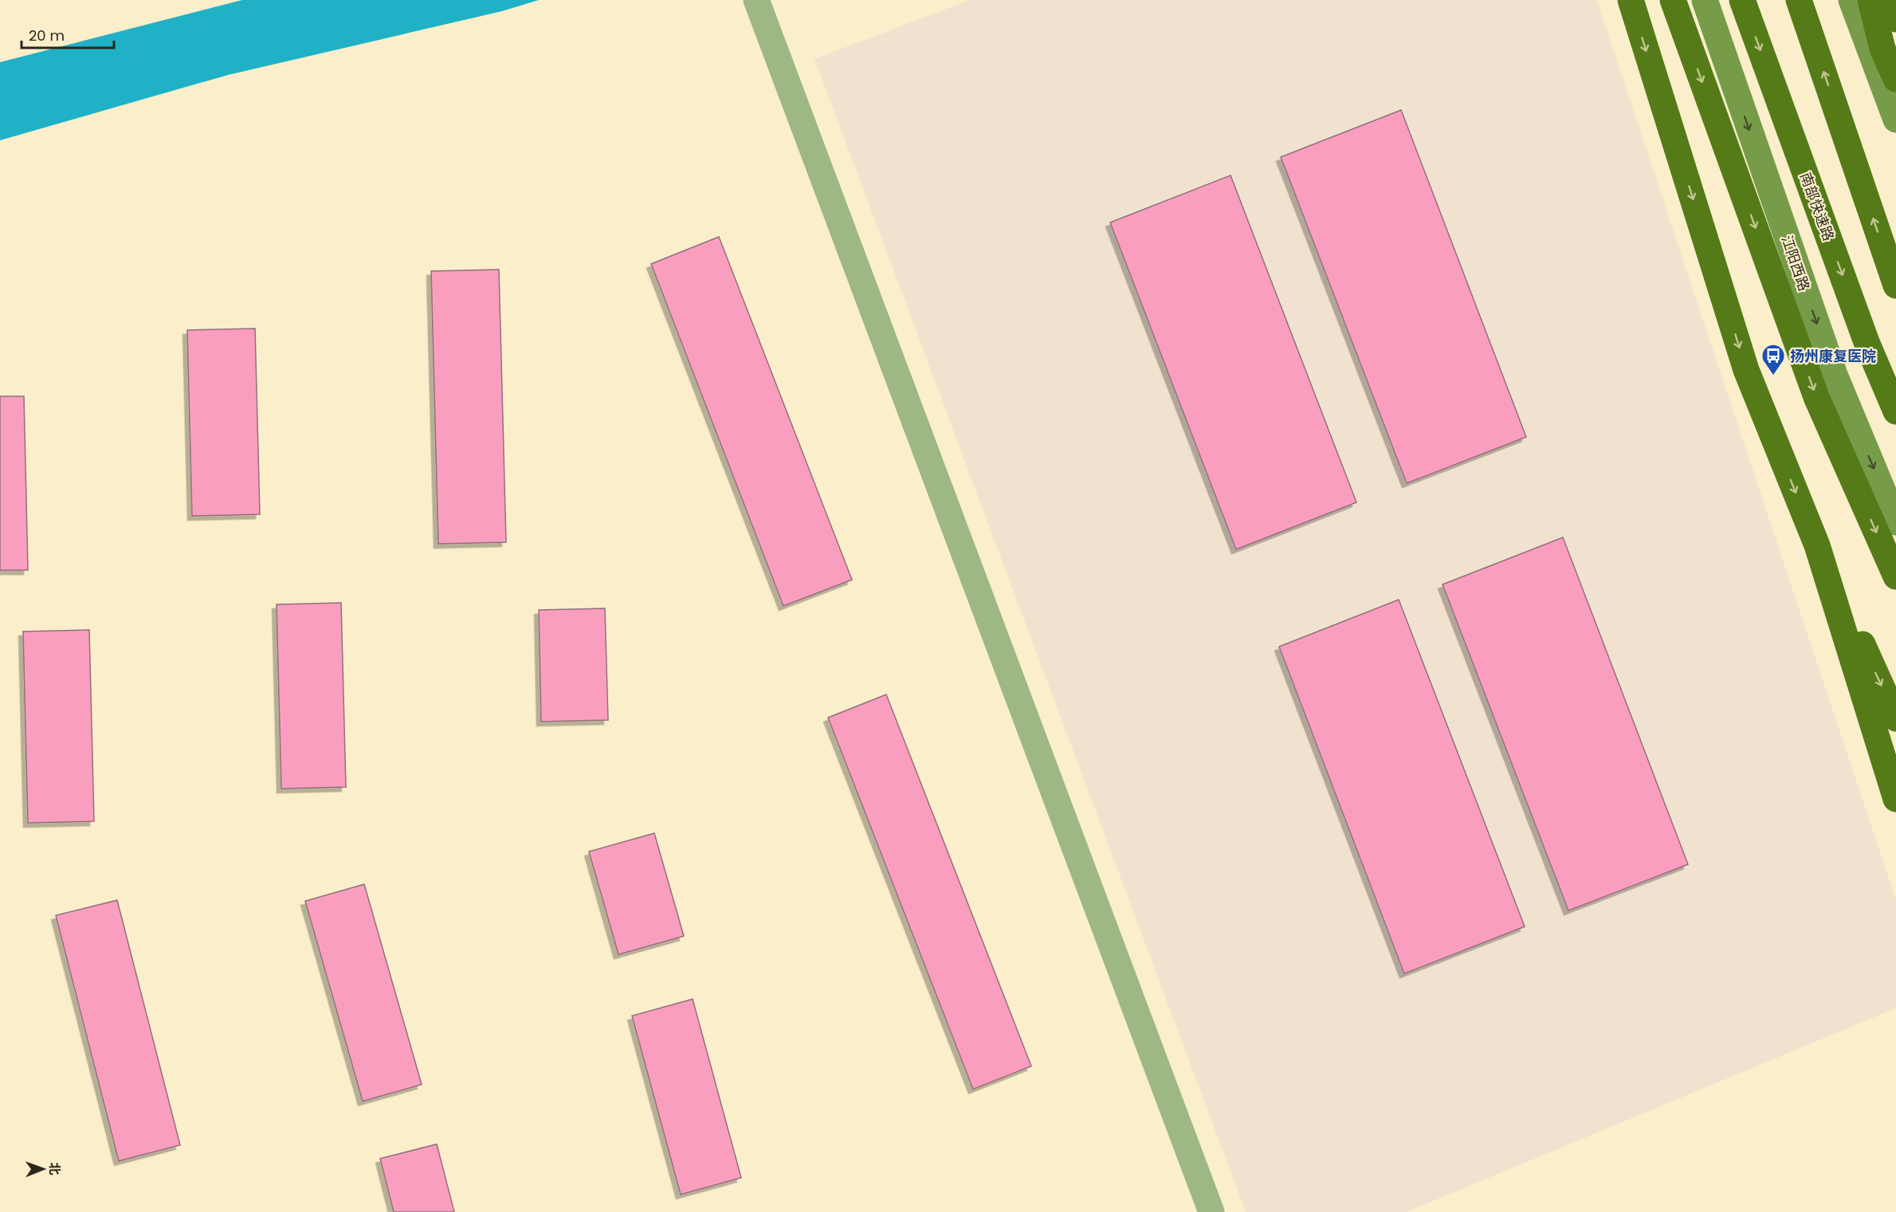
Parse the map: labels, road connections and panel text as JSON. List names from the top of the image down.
{
  "streets": {
    "highway": ["南部快速路"],
    "main road": ["江阳西路"]
  },
  "one_way": ["江阳西路"],
  "places": {
    "bus stop": ["扬州康复医院"]
  },
  "scale_bar": "20 m",
  "north": "right"
}
